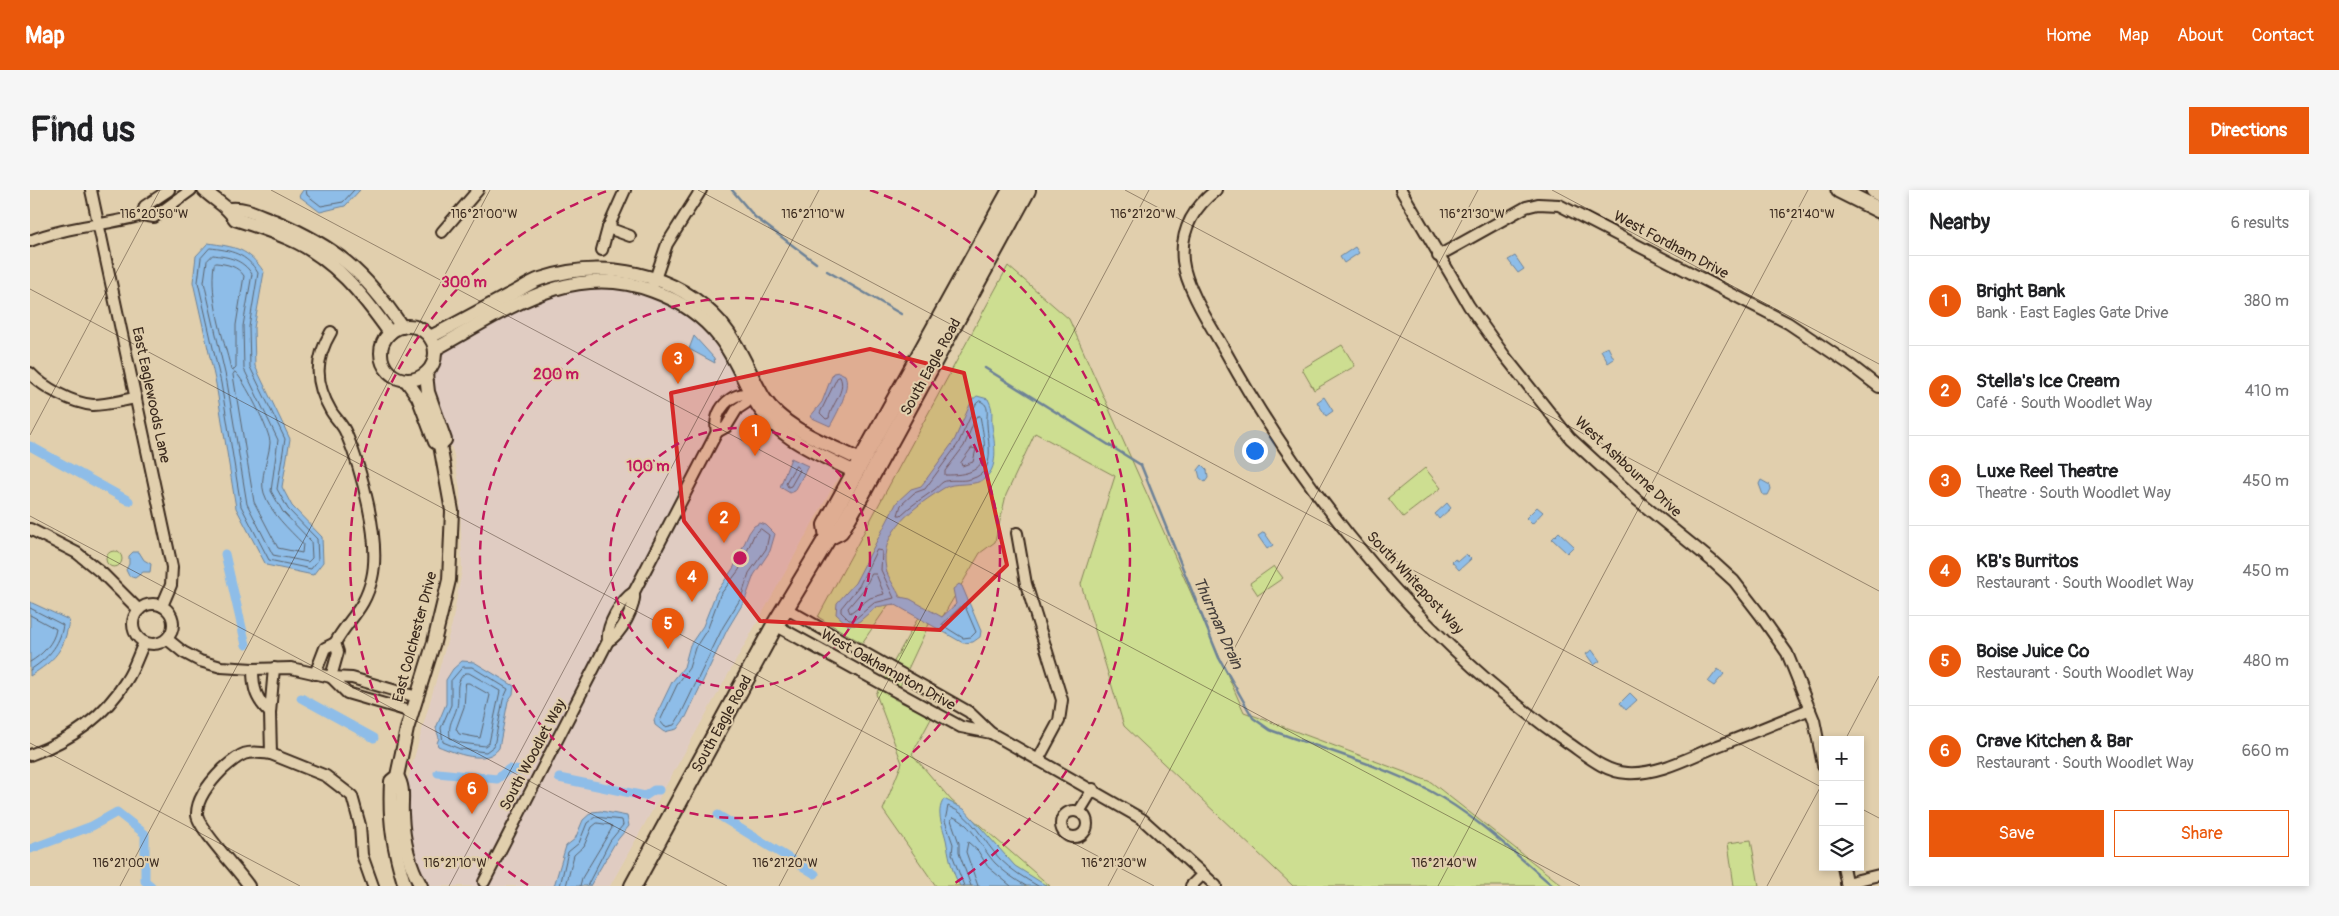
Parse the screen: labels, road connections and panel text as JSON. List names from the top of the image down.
{
  "streets": {
    "highway": ["South Eagle Road"],
    "street": [
      "West Fordham Drive",
      "East Eaglewoods Lane",
      "West Ashbourne Drive",
      "South Whitepost Way",
      "East Colchester Drive",
      "West Oakhampton Drive",
      "South Woodlet Way"
    ]
  },
  "crossings": [
    ["West Fordham Drive", "West Ashbourne Drive"],
    ["South Eagle Road", "West Oakhampton Drive"],
    ["West Ashbourne Drive", "South Whitepost Way"]
  ],
  "water": ["Thurman Drain"],
  "page": {
    "header": "Map",
    "nav": [
      "Home",
      "Map",
      "About",
      "Contact"
    ],
    "buttons": [
      "Directions",
      ["Save", "Share"]
    ],
    "title": "Find us",
    "heading": ["Nearby", "6 results"],
    "list": [
      {
        "mark": "1",
        "name": "Bright Bank",
        "note": "Bank · East Eagles Gate Drive",
        "value": "380 m"
      },
      {
        "mark": "2",
        "name": "Stella's Ice Cream",
        "note": "Café · South Woodlet Way",
        "value": "410 m"
      },
      {
        "mark": "3",
        "name": "Luxe Reel Theatre",
        "note": "Theatre · South Woodlet Way",
        "value": "450 m"
      },
      {
        "mark": "4",
        "name": "KB's Burritos",
        "note": "Restaurant · South Woodlet Way",
        "value": "450 m"
      },
      {
        "mark": "5",
        "name": "Boise Juice Co",
        "note": "Restaurant · South Woodlet Way",
        "value": "480 m"
      },
      {
        "mark": "6",
        "name": "Crave Kitchen & Bar",
        "note": "Restaurant · South Woodlet Way",
        "value": "660 m"
      }
    ],
    "pins": [
      "3",
      "1",
      "2",
      "4",
      "5",
      "6"
    ],
    "map_buttons": ["+", "−"]
  },
  "coordinates": [
    "116°20'50\"W",
    "116°21'00\"W",
    "116°21'10\"W",
    "116°21'20\"W",
    "116°21'30\"W",
    "116°21'40\"W"
  ],
  "rings": ["300 m", "200 m", "100 m"]
}
